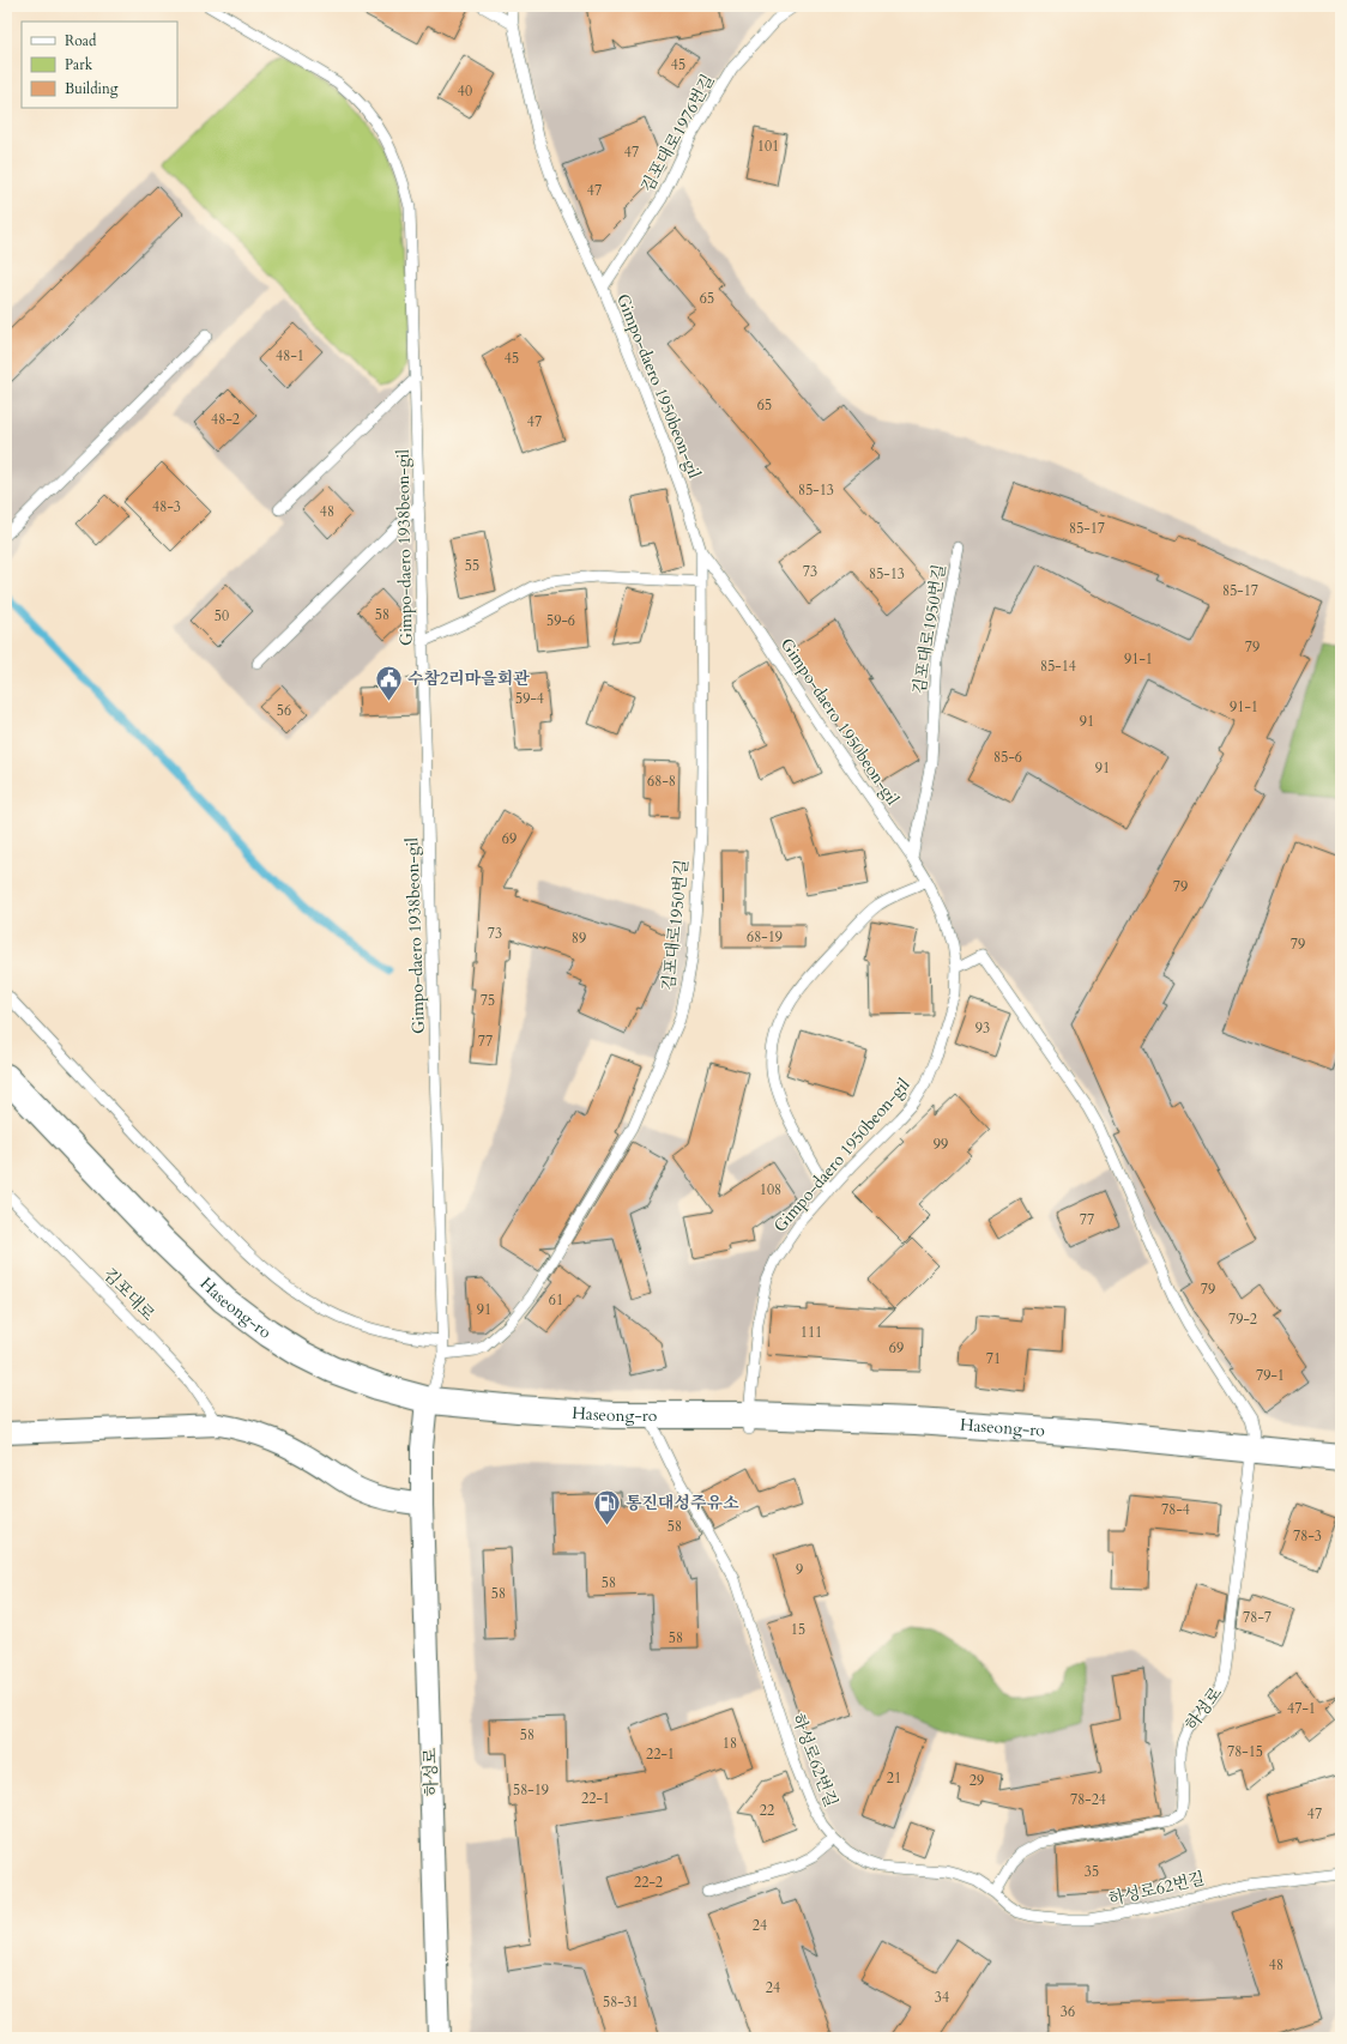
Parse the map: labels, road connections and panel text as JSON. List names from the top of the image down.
{
  "streets": {
    "street": ["Haseong-ro", "하성로"],
    "lane": [
      "김포대로1976번길",
      "Gimpo-daero 1950beon-gil",
      "Gimpo-daero 1938beon-gil",
      "김포대로1950번길",
      "김포대로",
      "하성로62번길"
    ]
  },
  "crossings": [
    ["김포대로1976번길", "Gimpo-daero 1950beon-gil"],
    ["Gimpo-daero 1950beon-gil", "김포대로1950번길"],
    ["Gimpo-daero 1950beon-gil", "Haseong-ro"],
    ["Gimpo-daero 1938beon-gil", "김포대로1950번길"],
    ["Gimpo-daero 1938beon-gil", "Haseong-ro"],
    ["Haseong-ro", "하성로"],
    ["Haseong-ro", "하성로62번길"],
    ["하성로", "하성로62번길"]
  ],
  "places": {
    "public building": ["수참2리마을회관"],
    "fuel station": ["통진대성주유소"]
  },
  "house_numbers": [
    "45",
    "40",
    "101",
    "47",
    "47",
    "65",
    "48-1",
    "45",
    "65",
    "48-2",
    "47",
    "85-13",
    "48-3",
    "48",
    "85-17",
    "55",
    "73",
    "85-13",
    "85-17",
    "58",
    "50",
    "59-6",
    "79",
    "91-1",
    "85-14",
    "59-4",
    "91-1",
    "56",
    "91",
    "85-6",
    "91",
    "68-8",
    "69",
    "79",
    "73",
    "68-19",
    "89",
    "79",
    "75",
    "93",
    "77",
    "99",
    "108",
    "77",
    "79",
    "61",
    "91",
    "79-2",
    "111",
    "69",
    "71",
    "79-1",
    "78-4",
    "58",
    "78-3",
    "9",
    "58",
    "58",
    "78-7",
    "15",
    "58",
    "47-1",
    "58",
    "18",
    "78-15",
    "22-1",
    "21",
    "29",
    "58-19",
    "22-1",
    "78-24",
    "22",
    "47",
    "35",
    "22-2",
    "24",
    "48",
    "24",
    "34",
    "58-31",
    "36"
  ],
  "legend": ["Road", "Park", "Building"]
}
